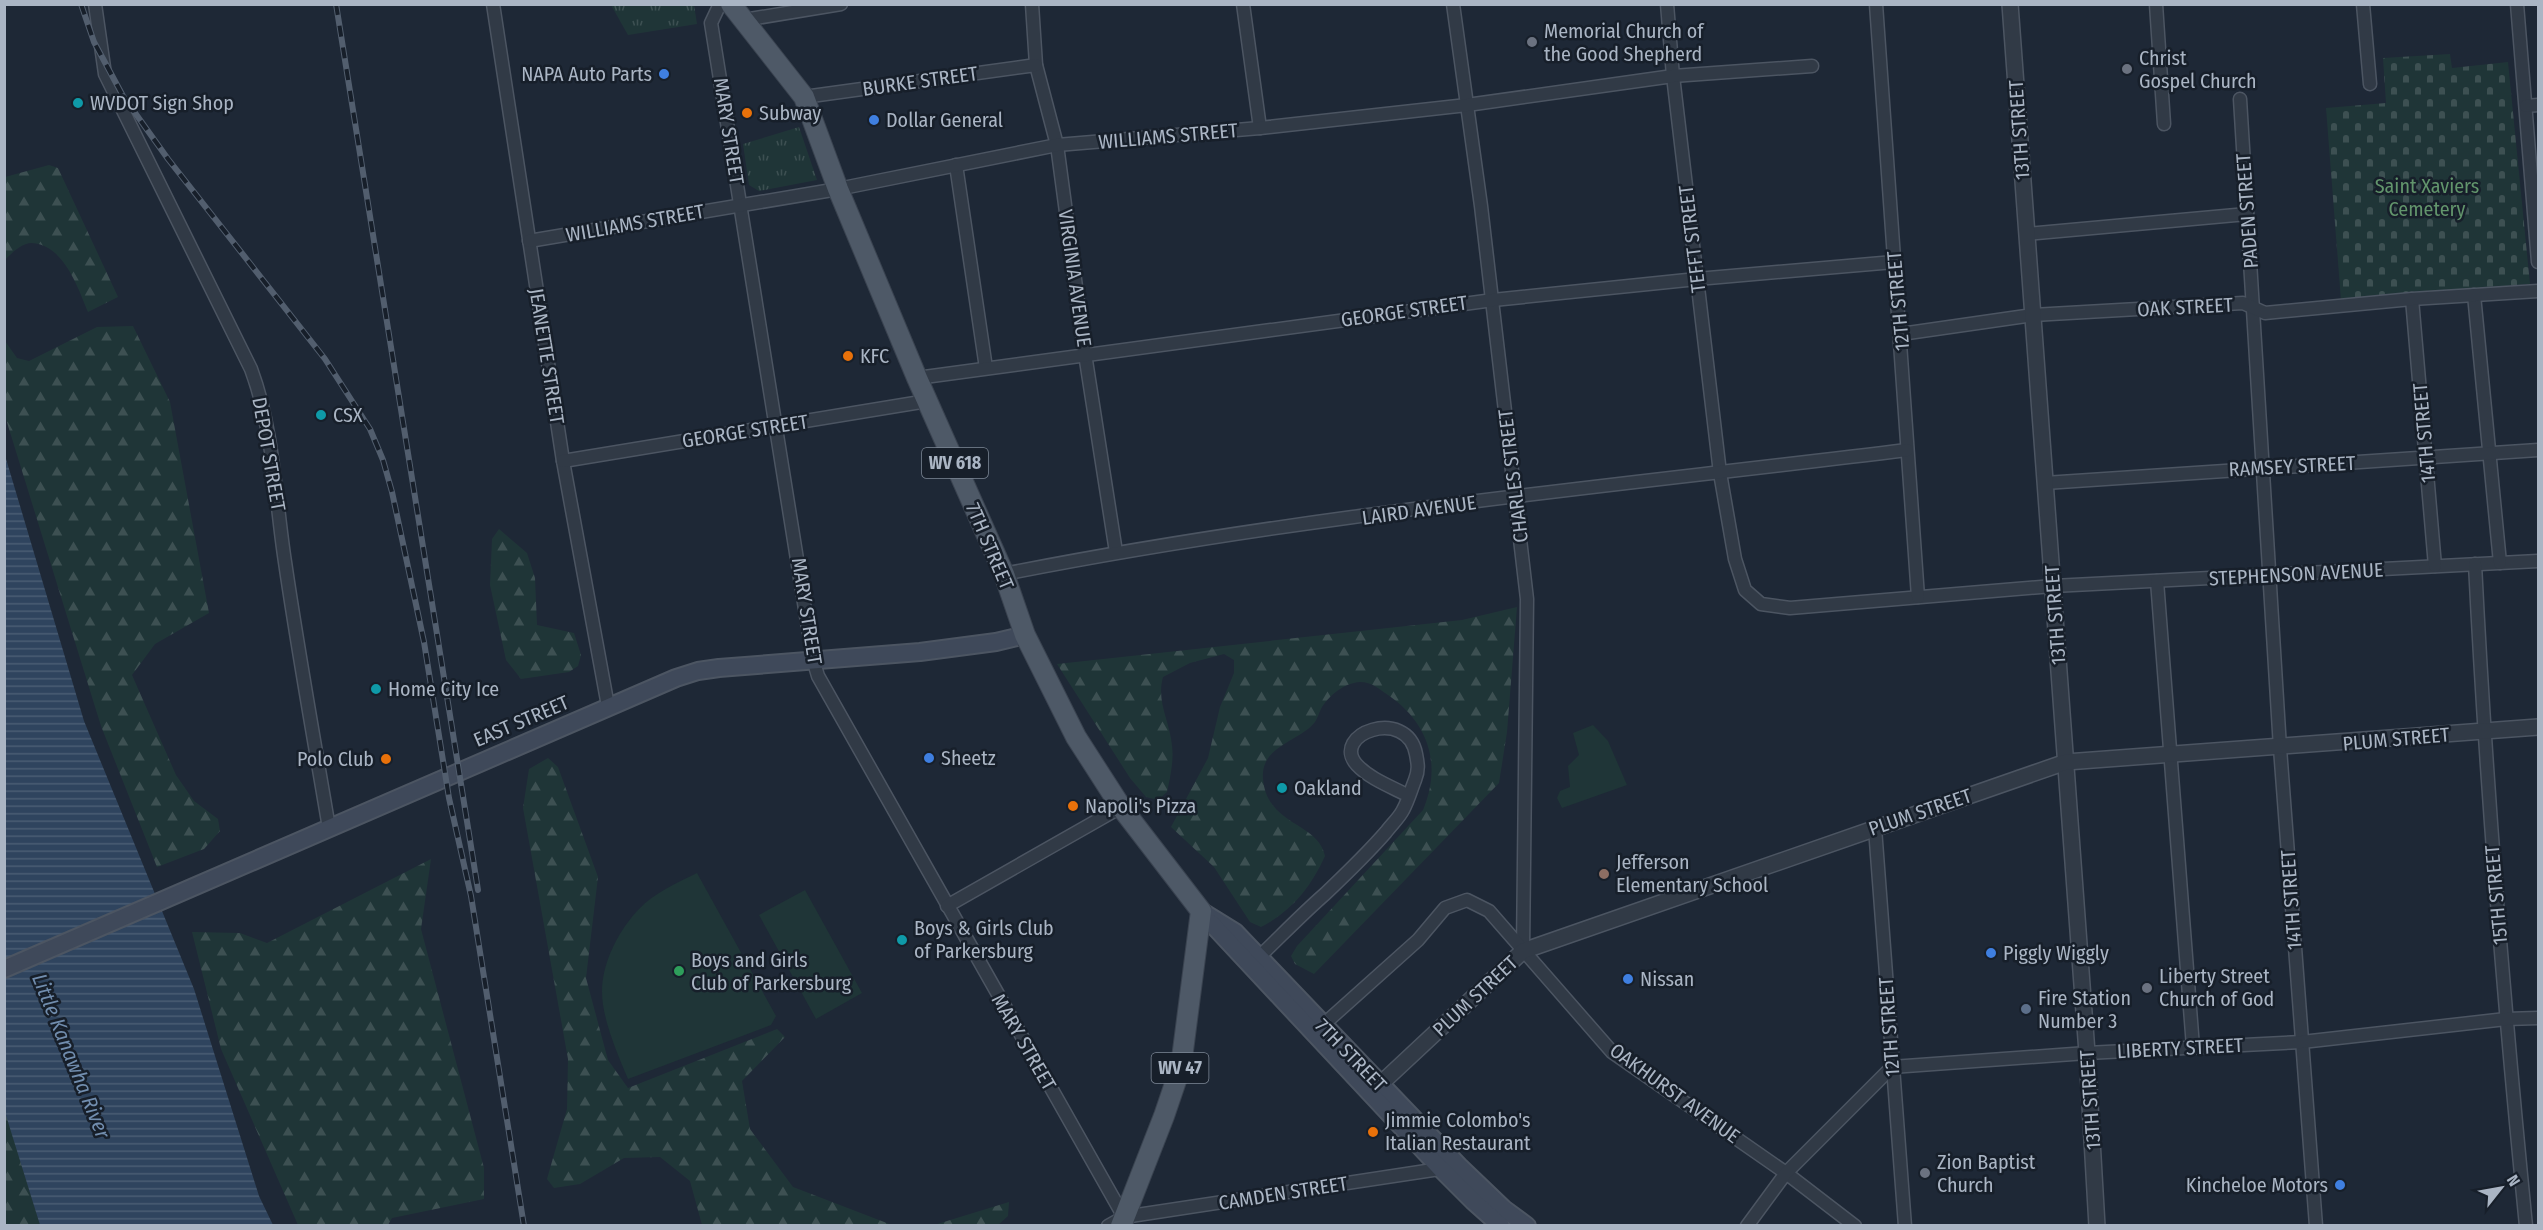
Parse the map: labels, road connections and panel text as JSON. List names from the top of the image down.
{
  "streets": {
    "main road": [
      "WV 618",
      "7TH STREET",
      "EAST STREET",
      "WV 47"
    ],
    "street": [
      "BURKE STREET",
      "13TH STREET",
      "MARY STREET",
      "WILLIAMS STREET",
      "PADEN STREET",
      "TEFFT STREET",
      "VIRGINIA AVENUE",
      "12TH STREET",
      "OAK STREET",
      "GEORGE STREET",
      "JEANETTE STREET",
      "14TH STREET",
      "DEPOT STREET",
      "RAMSEY STREET",
      "CHARLES STREET",
      "LAIRD AVENUE",
      "STEPHENSON AVENUE",
      "PLUM STREET",
      "15TH STREET",
      "LIBERTY STREET",
      "OAKHURST AVENUE",
      "CAMDEN STREET"
    ]
  },
  "crossings": [
    ["BURKE STREET", "VIRGINIA AVENUE"],
    ["BURKE STREET", "7TH STREET"],
    ["13TH STREET", "OAK STREET"],
    ["13TH STREET", "RAMSEY STREET"],
    ["13TH STREET", "STEPHENSON AVENUE"],
    ["13TH STREET", "PLUM STREET"],
    ["13TH STREET", "LIBERTY STREET"],
    ["MARY STREET", "WILLIAMS STREET"],
    ["MARY STREET", "GEORGE STREET"],
    ["MARY STREET", "EAST STREET"],
    ["MARY STREET", "WV 47"],
    ["MARY STREET", "CAMDEN STREET"],
    ["WILLIAMS STREET", "TEFFT STREET"],
    ["WILLIAMS STREET", "VIRGINIA AVENUE"],
    ["WILLIAMS STREET", "JEANETTE STREET"],
    ["WILLIAMS STREET", "CHARLES STREET"],
    ["WILLIAMS STREET", "7TH STREET"],
    ["PADEN STREET", "OAK STREET"],
    ["PADEN STREET", "14TH STREET"],
    ["PADEN STREET", "RAMSEY STREET"],
    ["PADEN STREET", "STEPHENSON AVENUE"],
    ["TEFFT STREET", "GEORGE STREET"],
    ["TEFFT STREET", "LAIRD AVENUE"],
    ["TEFFT STREET", "STEPHENSON AVENUE"],
    ["VIRGINIA AVENUE", "GEORGE STREET"],
    ["VIRGINIA AVENUE", "LAIRD AVENUE"],
    ["12TH STREET", "OAK STREET"],
    ["12TH STREET", "GEORGE STREET"],
    ["12TH STREET", "LAIRD AVENUE"],
    ["12TH STREET", "STEPHENSON AVENUE"],
    ["12TH STREET", "PLUM STREET"],
    ["12TH STREET", "LIBERTY STREET"],
    ["OAK STREET", "14TH STREET"],
    ["GEORGE STREET", "JEANETTE STREET"],
    ["GEORGE STREET", "CHARLES STREET"],
    ["GEORGE STREET", "7TH STREET"],
    ["JEANETTE STREET", "EAST STREET"],
    ["14TH STREET", "RAMSEY STREET"],
    ["14TH STREET", "STEPHENSON AVENUE"],
    ["14TH STREET", "PLUM STREET"],
    ["14TH STREET", "LIBERTY STREET"],
    ["DEPOT STREET", "EAST STREET"],
    ["CHARLES STREET", "LAIRD AVENUE"],
    ["CHARLES STREET", "PLUM STREET"],
    ["CHARLES STREET", "OAKHURST AVENUE"],
    ["LAIRD AVENUE", "7TH STREET"],
    ["7TH STREET", "EAST STREET"],
    ["7TH STREET", "PLUM STREET"],
    ["7TH STREET", "WV 47"],
    ["7TH STREET", "OAKHURST AVENUE"],
    ["7TH STREET", "CAMDEN STREET"],
    ["STEPHENSON AVENUE", "15TH STREET"],
    ["PLUM STREET", "15TH STREET"],
    ["PLUM STREET", "OAKHURST AVENUE"],
    ["15TH STREET", "LIBERTY STREET"],
    ["WV 47", "CAMDEN STREET"]
  ],
  "water": ["Little Kanawha River"],
  "parks": ["Saint Xaviers Cemetery"],
  "places": [
    "Memorial Church of the Good Shepherd",
    "Christ Gospel Church",
    "NAPA Auto Parts",
    "WVDOT Sign Shop",
    "Subway",
    "Dollar General",
    "KFC",
    "CSX",
    "Home City Ice",
    "Sheetz",
    "Polo Club",
    "Oakland",
    "Napoli's Pizza",
    "Jefferson Elementary School",
    "Boys & Girls Club of Parkersburg",
    "Piggly Wiggly",
    "Boys and Girls Club of Parkersburg",
    "Nissan",
    "Liberty Street Church of God",
    "Fire Station Number 3",
    "Jimmie Colombo's Italian Restaurant",
    "Zion Baptist Church",
    "Kincheloe Motors"
  ],
  "north": "top right"
}
